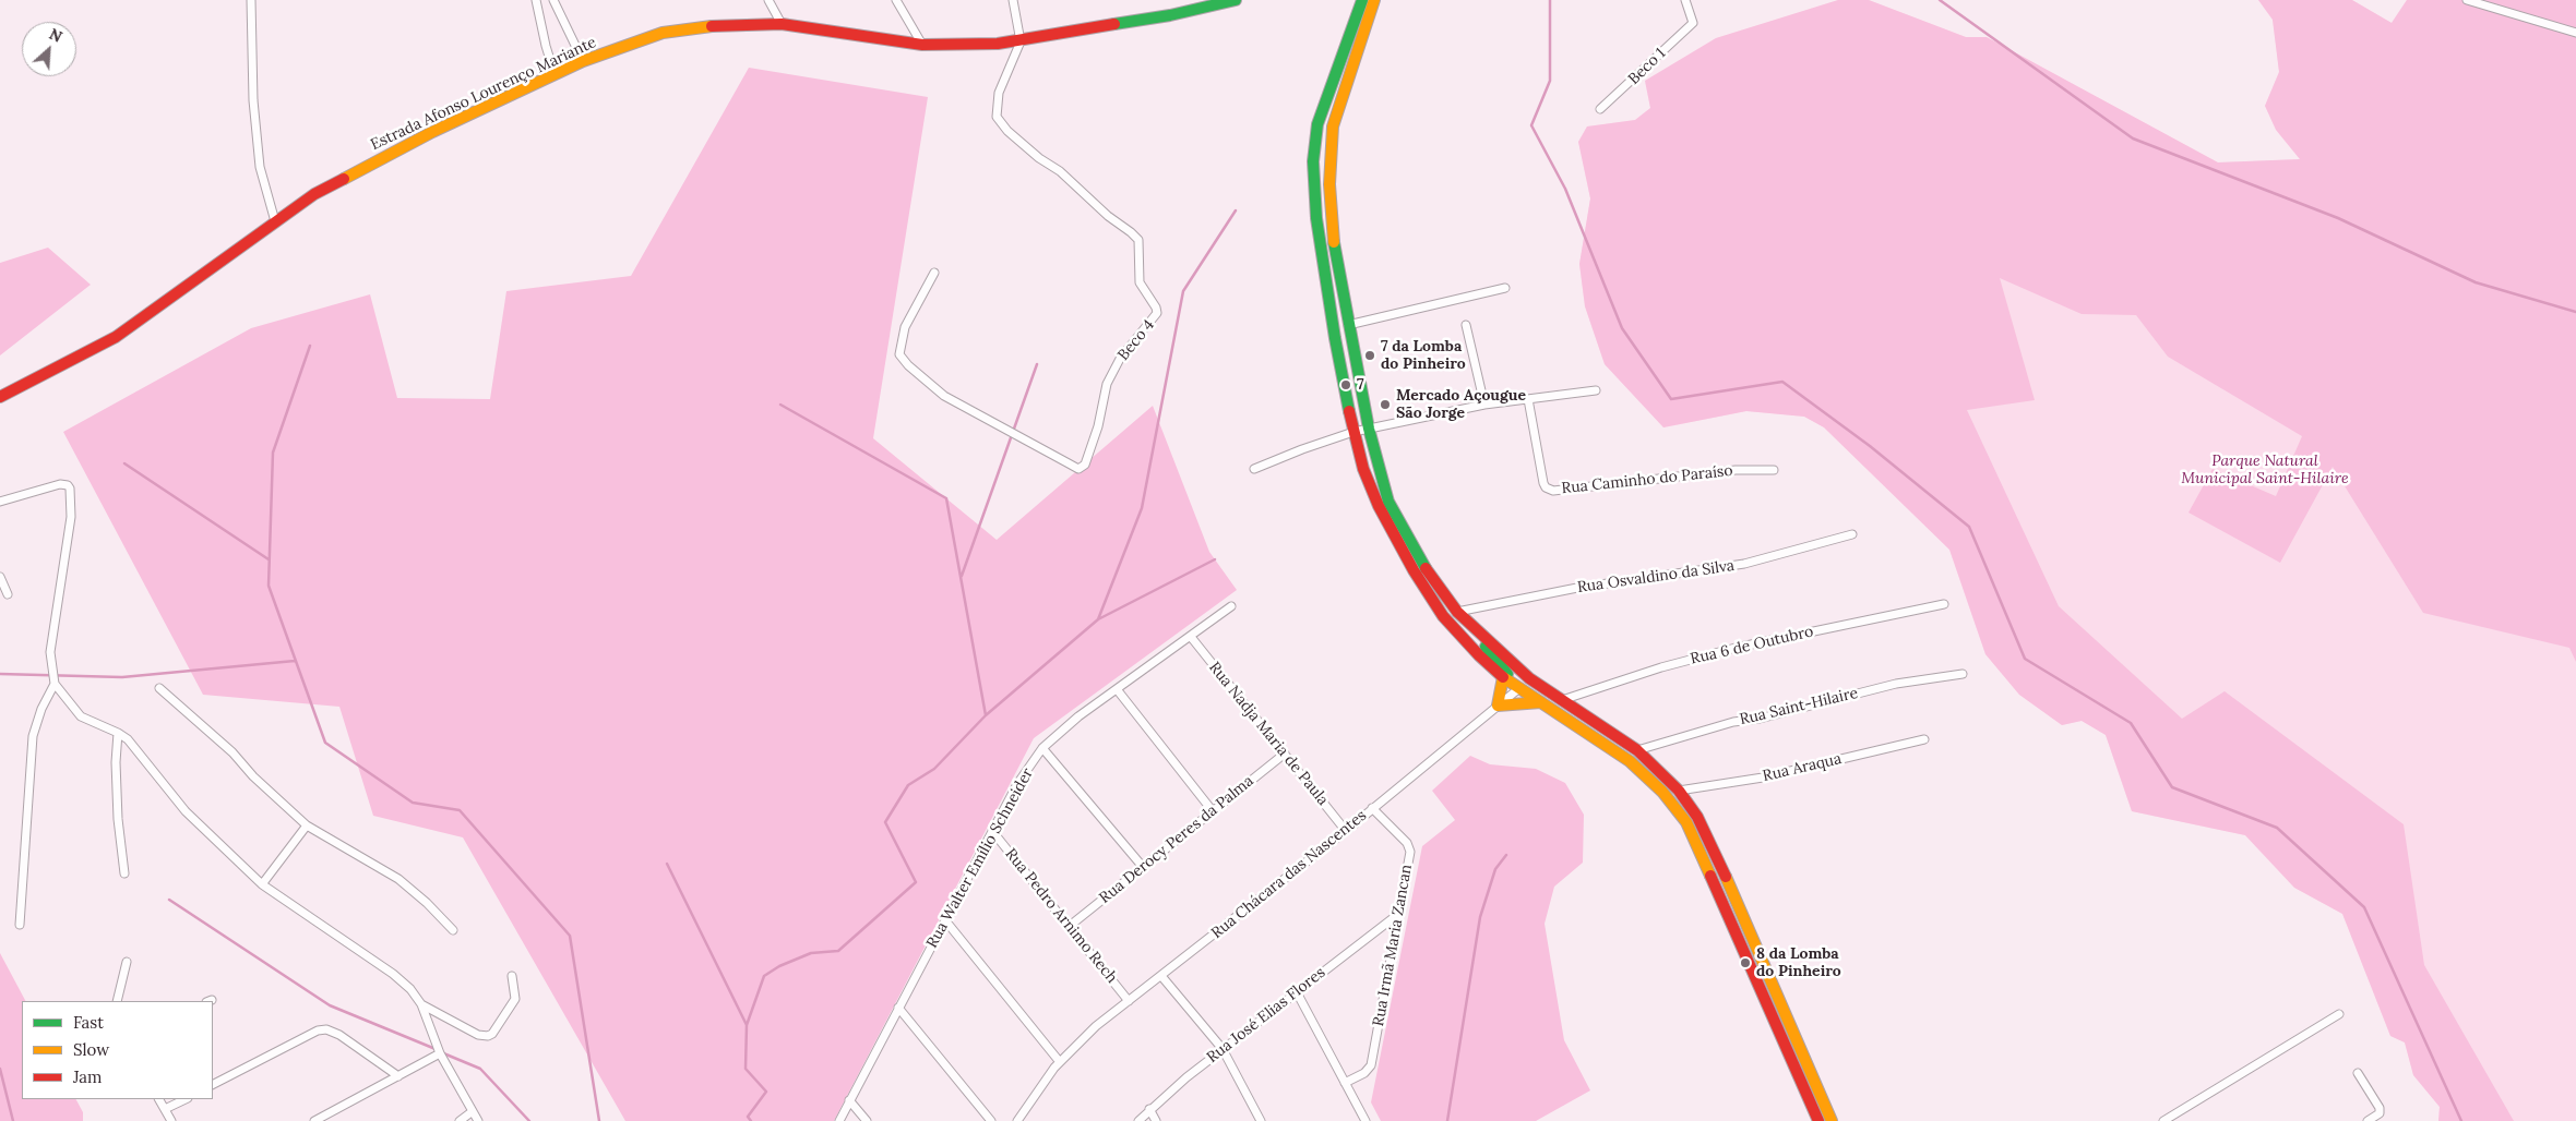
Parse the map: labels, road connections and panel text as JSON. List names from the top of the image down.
{
  "streets": {
    "main road": ["Estrada Afonso Lourenço Mariante"],
    "street": [
      "Beco 1",
      "Beco 4",
      "Rua Caminho do Paraíso",
      "Rua Osvaldino da Silva",
      "Rua 6 de Outubro",
      "Rua Saint-Hilaire",
      "Rua Nadja Maria de Paula",
      "Rua Araqua",
      "Rua Derocy Peres da Palma",
      "Rua Walter Emílio Schneider",
      "Rua Chácara das Nascentes",
      "Rua Pedro Arnimo Rech",
      "Rua Irmã Maria Zancan",
      "Rua José Elias Flores"
    ]
  },
  "crossings": [
    ["Estrada Afonso Lourenço Mariante", "Beco 4"],
    ["Rua Nadja Maria de Paula", "Rua Derocy Peres da Palma"],
    ["Rua Nadja Maria de Paula", "Rua Walter Emílio Schneider"],
    ["Rua Nadja Maria de Paula", "Rua Chácara das Nascentes"],
    ["Rua Derocy Peres da Palma", "Rua Pedro Arnimo Rech"],
    ["Rua Walter Emílio Schneider", "Rua Pedro Arnimo Rech"],
    ["Rua Chácara das Nascentes", "Rua Pedro Arnimo Rech"],
    ["Rua Chácara das Nascentes", "Rua Irmã Maria Zancan"],
    ["Rua Irmã Maria Zancan", "Rua José Elias Flores"]
  ],
  "parks": ["Parque Natural Municipal Saint-Hilaire"],
  "places": [
    "7 da Lomba do Pinheiro",
    "7",
    "Mercado Açougue São Jorge",
    "8 da Lomba do Pinheiro"
  ],
  "legend": ["Fast", "Slow", "Jam"],
  "north": "top right"
}
